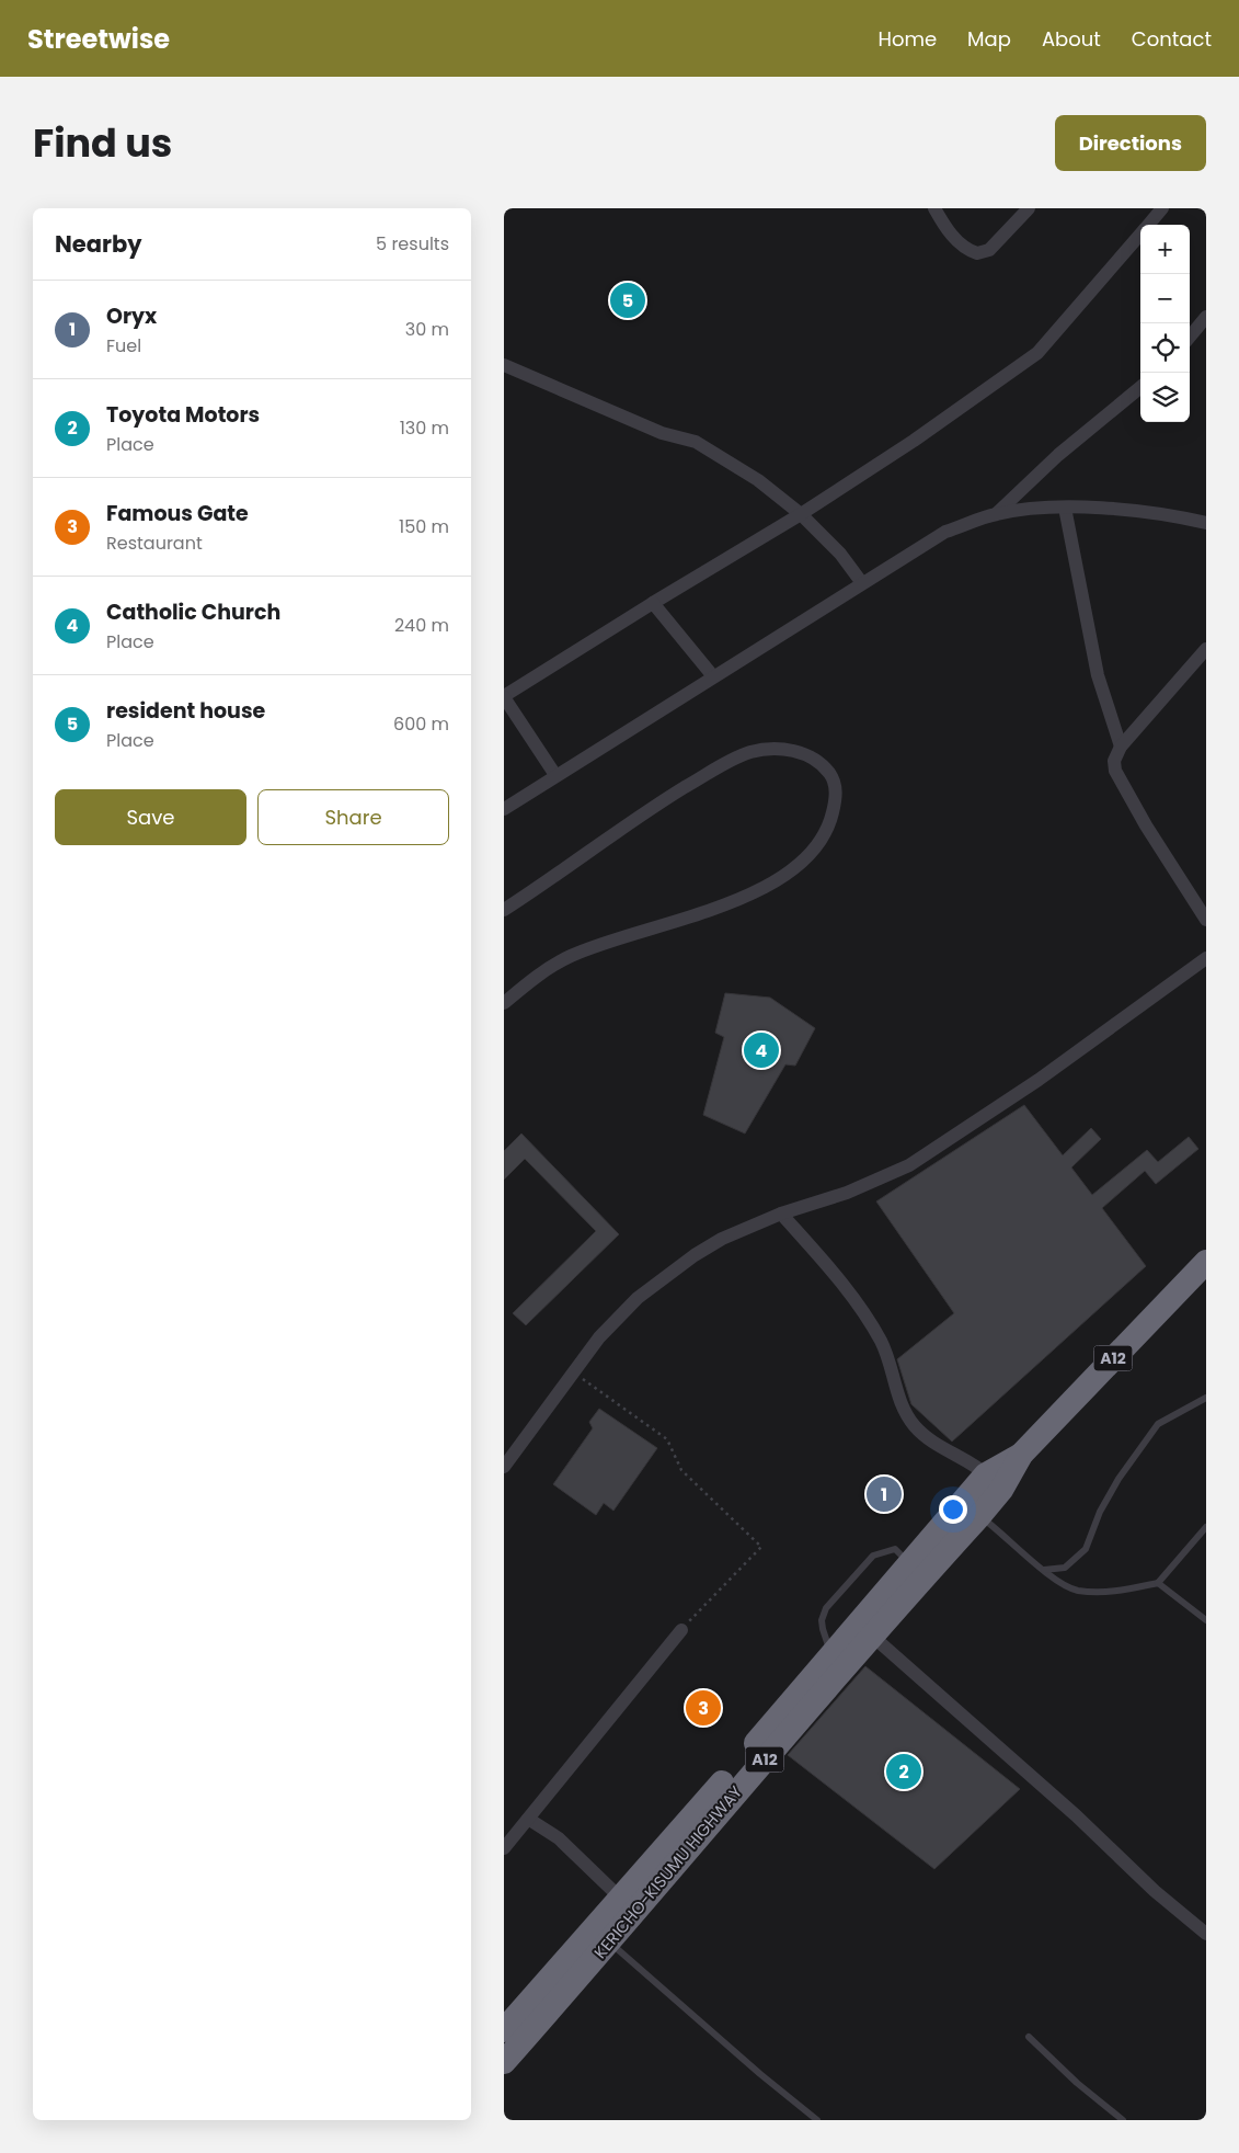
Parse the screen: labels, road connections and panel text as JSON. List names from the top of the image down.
{
  "streets": {
    "highway": ["A12", "KERICHO-KISUMU HIGHWAY"]
  },
  "page": {
    "header": "Streetwise",
    "nav": [
      "Home",
      "Map",
      "About",
      "Contact"
    ],
    "title": "Find us",
    "buttons": [
      "Directions",
      ["Save", "Share"]
    ],
    "heading": ["Nearby", "5 results"],
    "map_buttons": ["+", "−"],
    "list": [
      {
        "mark": "1",
        "name": "Oryx",
        "note": "Fuel",
        "value": "30 m"
      },
      {
        "mark": "2",
        "name": "Toyota Motors",
        "note": "Place",
        "value": "130 m"
      },
      {
        "mark": "3",
        "name": "Famous Gate",
        "note": "Restaurant",
        "value": "150 m"
      },
      {
        "mark": "4",
        "name": "Catholic Church",
        "note": "Place",
        "value": "240 m"
      },
      {
        "mark": "5",
        "name": "resident house",
        "note": "Place",
        "value": "600 m"
      }
    ],
    "pins": [
      "5",
      "4",
      "1",
      "3",
      "2"
    ]
  }
}
